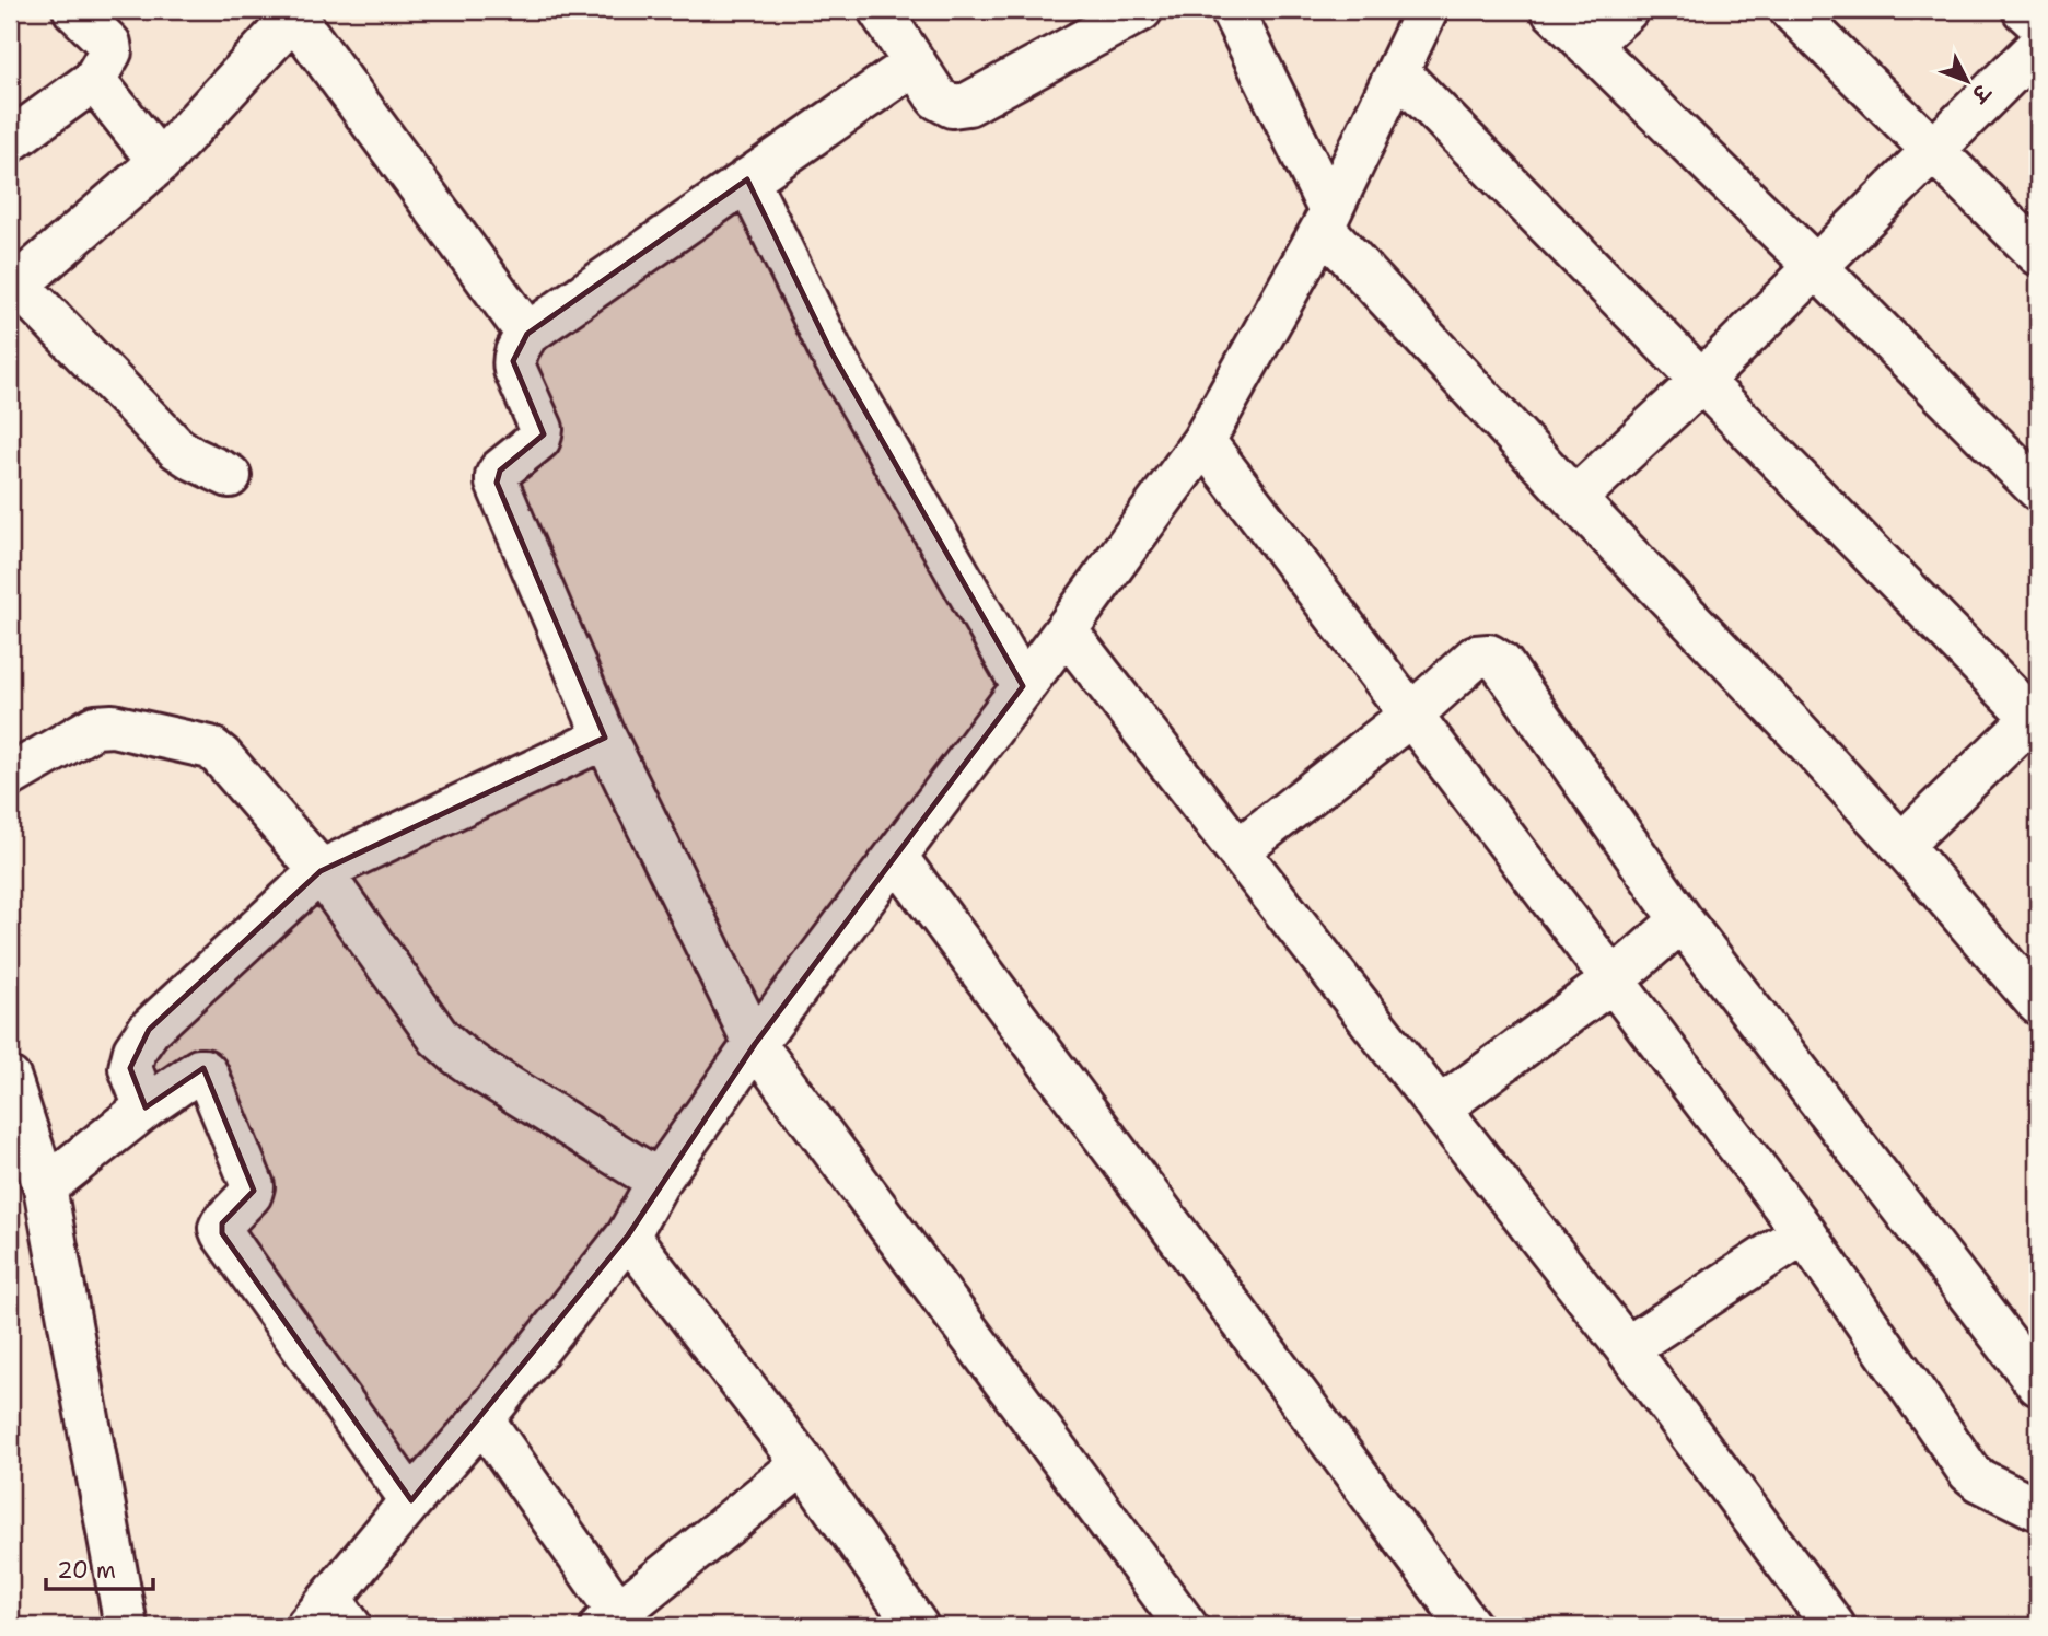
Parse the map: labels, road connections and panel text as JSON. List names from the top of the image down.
{
  "scale_bar": "20 m",
  "north": "bottom right"
}
